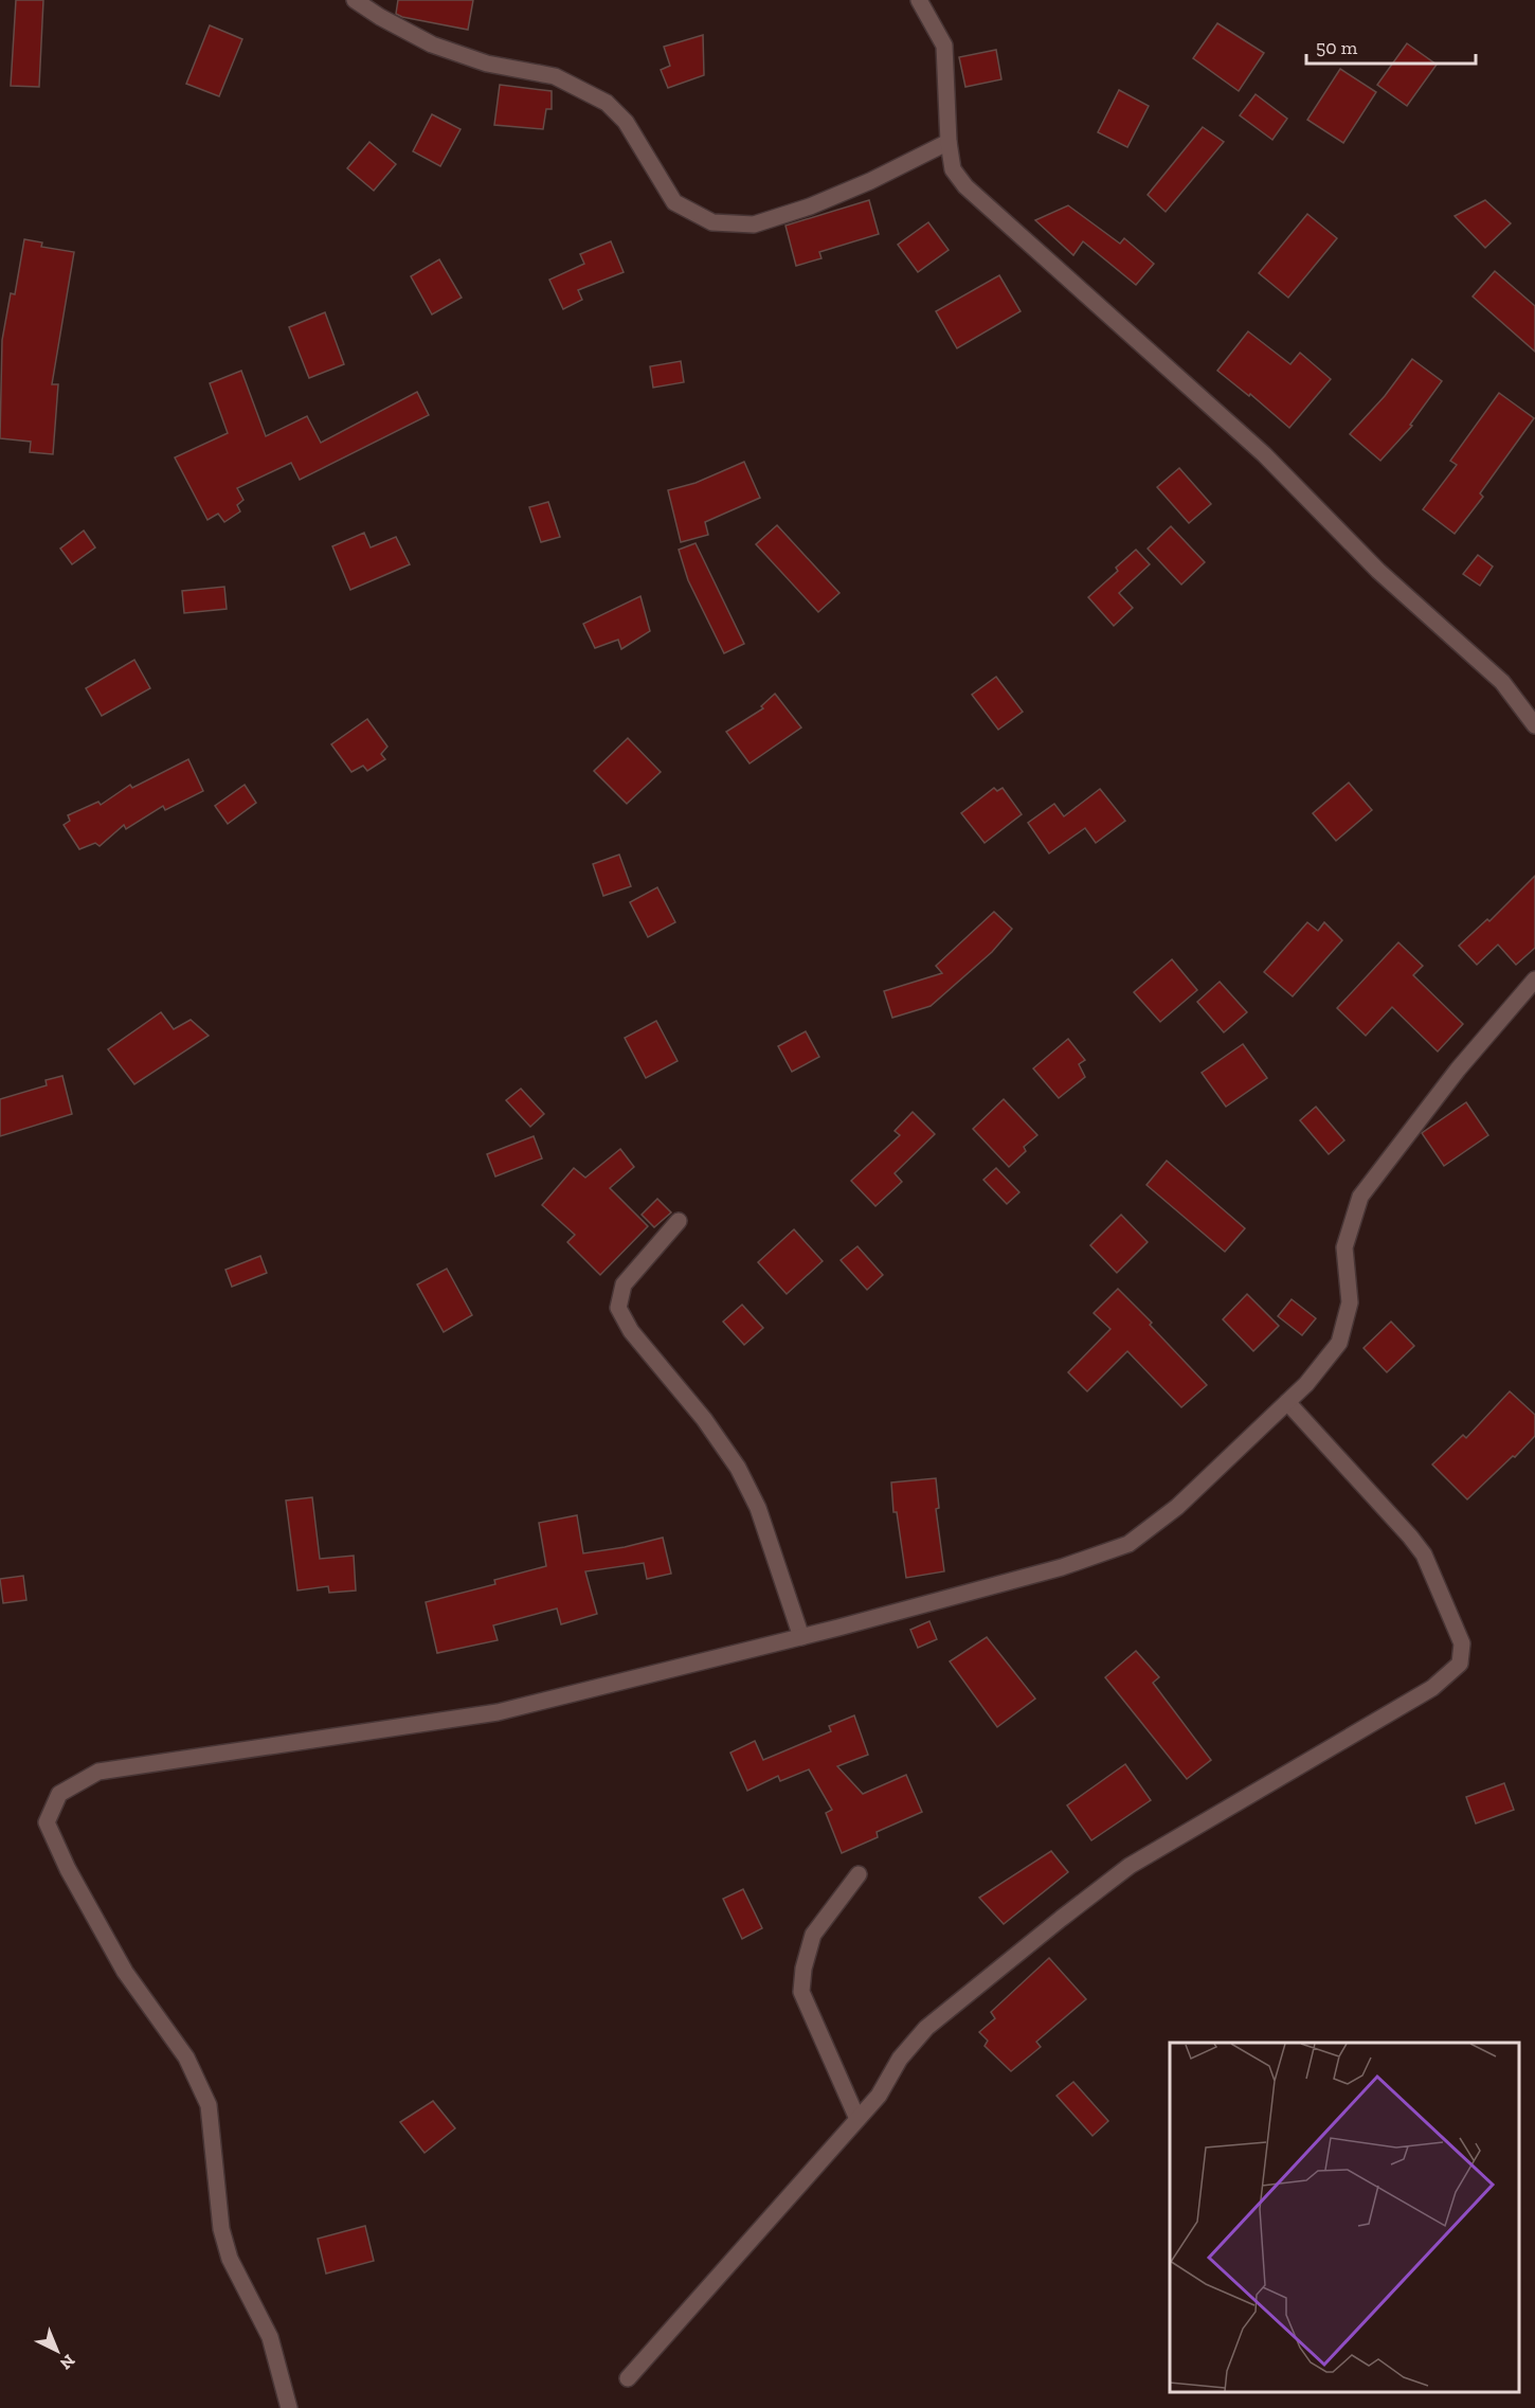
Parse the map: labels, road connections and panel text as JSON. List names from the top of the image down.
{
  "scale_bar": "50 m",
  "north": "bottom right"
}
